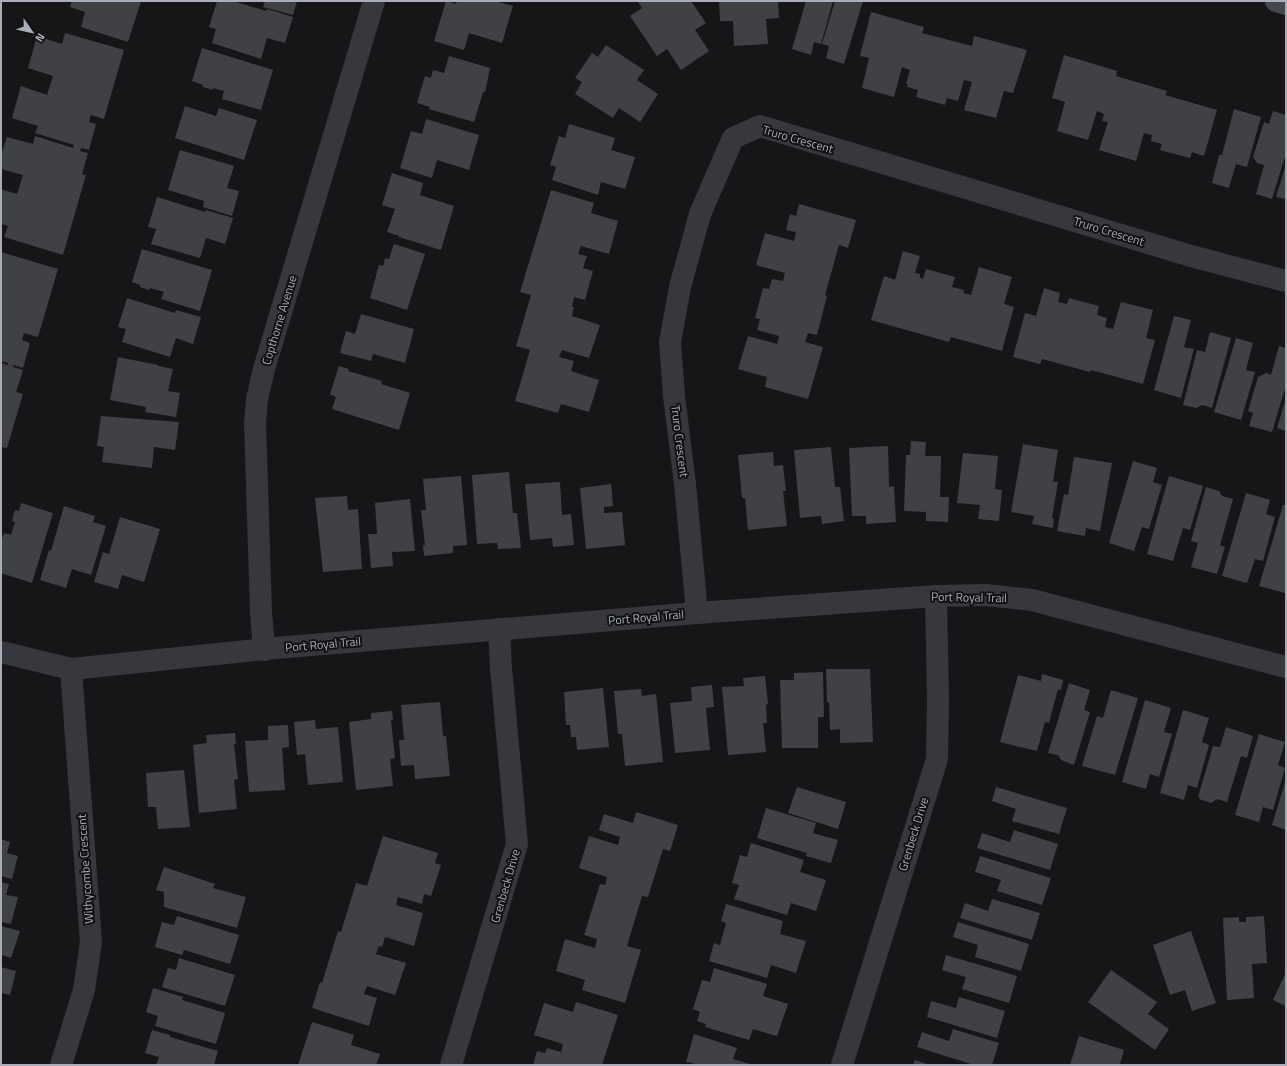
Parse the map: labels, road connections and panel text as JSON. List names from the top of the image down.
{
  "streets": {
    "street": [
      "Truro Crescent",
      "Copthorne Avenue",
      "Port Royal Trail",
      "Grenbeck Drive",
      "Withycombe Crescent"
    ]
  },
  "crossings": [
    ["Truro Crescent", "Port Royal Trail"],
    ["Copthorne Avenue", "Port Royal Trail"],
    ["Port Royal Trail", "Grenbeck Drive"],
    ["Port Royal Trail", "Withycombe Crescent"]
  ],
  "north": "bottom right"
}
